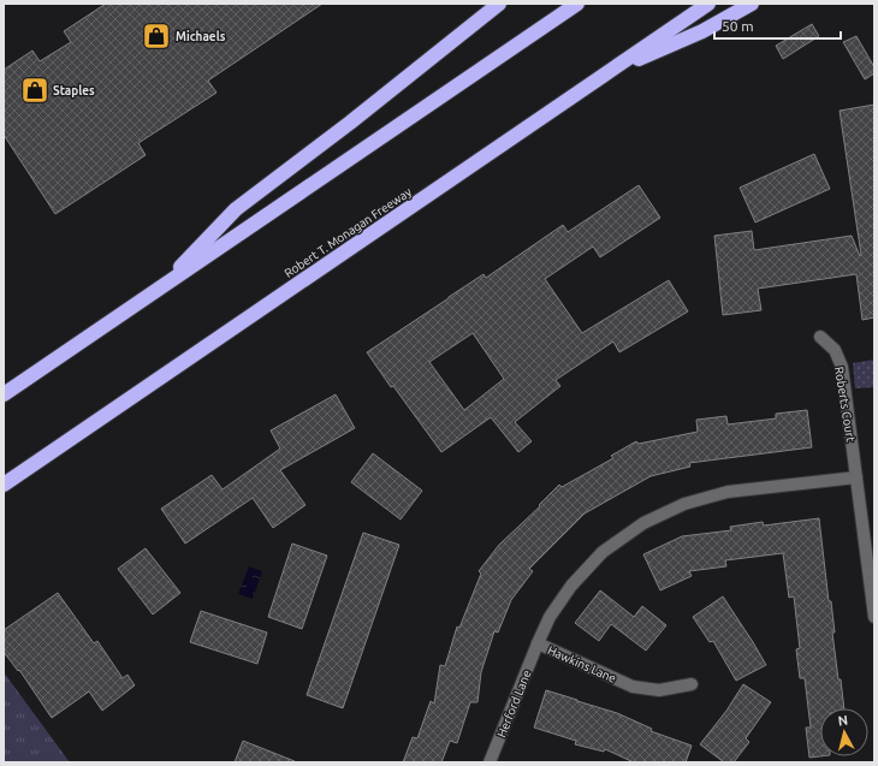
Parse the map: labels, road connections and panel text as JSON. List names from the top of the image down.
{
  "streets": {
    "highway": ["Robert T. Monagan Freeway"],
    "street": ["Roberts Court", "Hawkins Lane", "Herford Lane"]
  },
  "crossings": [
    ["Roberts Court", "Hawkins Lane"],
    ["Hawkins Lane", "Herford Lane"]
  ],
  "places": {
    "shop": ["Michaels", "Staples"]
  },
  "scale_bar": "50 m",
  "north": "top"
}
